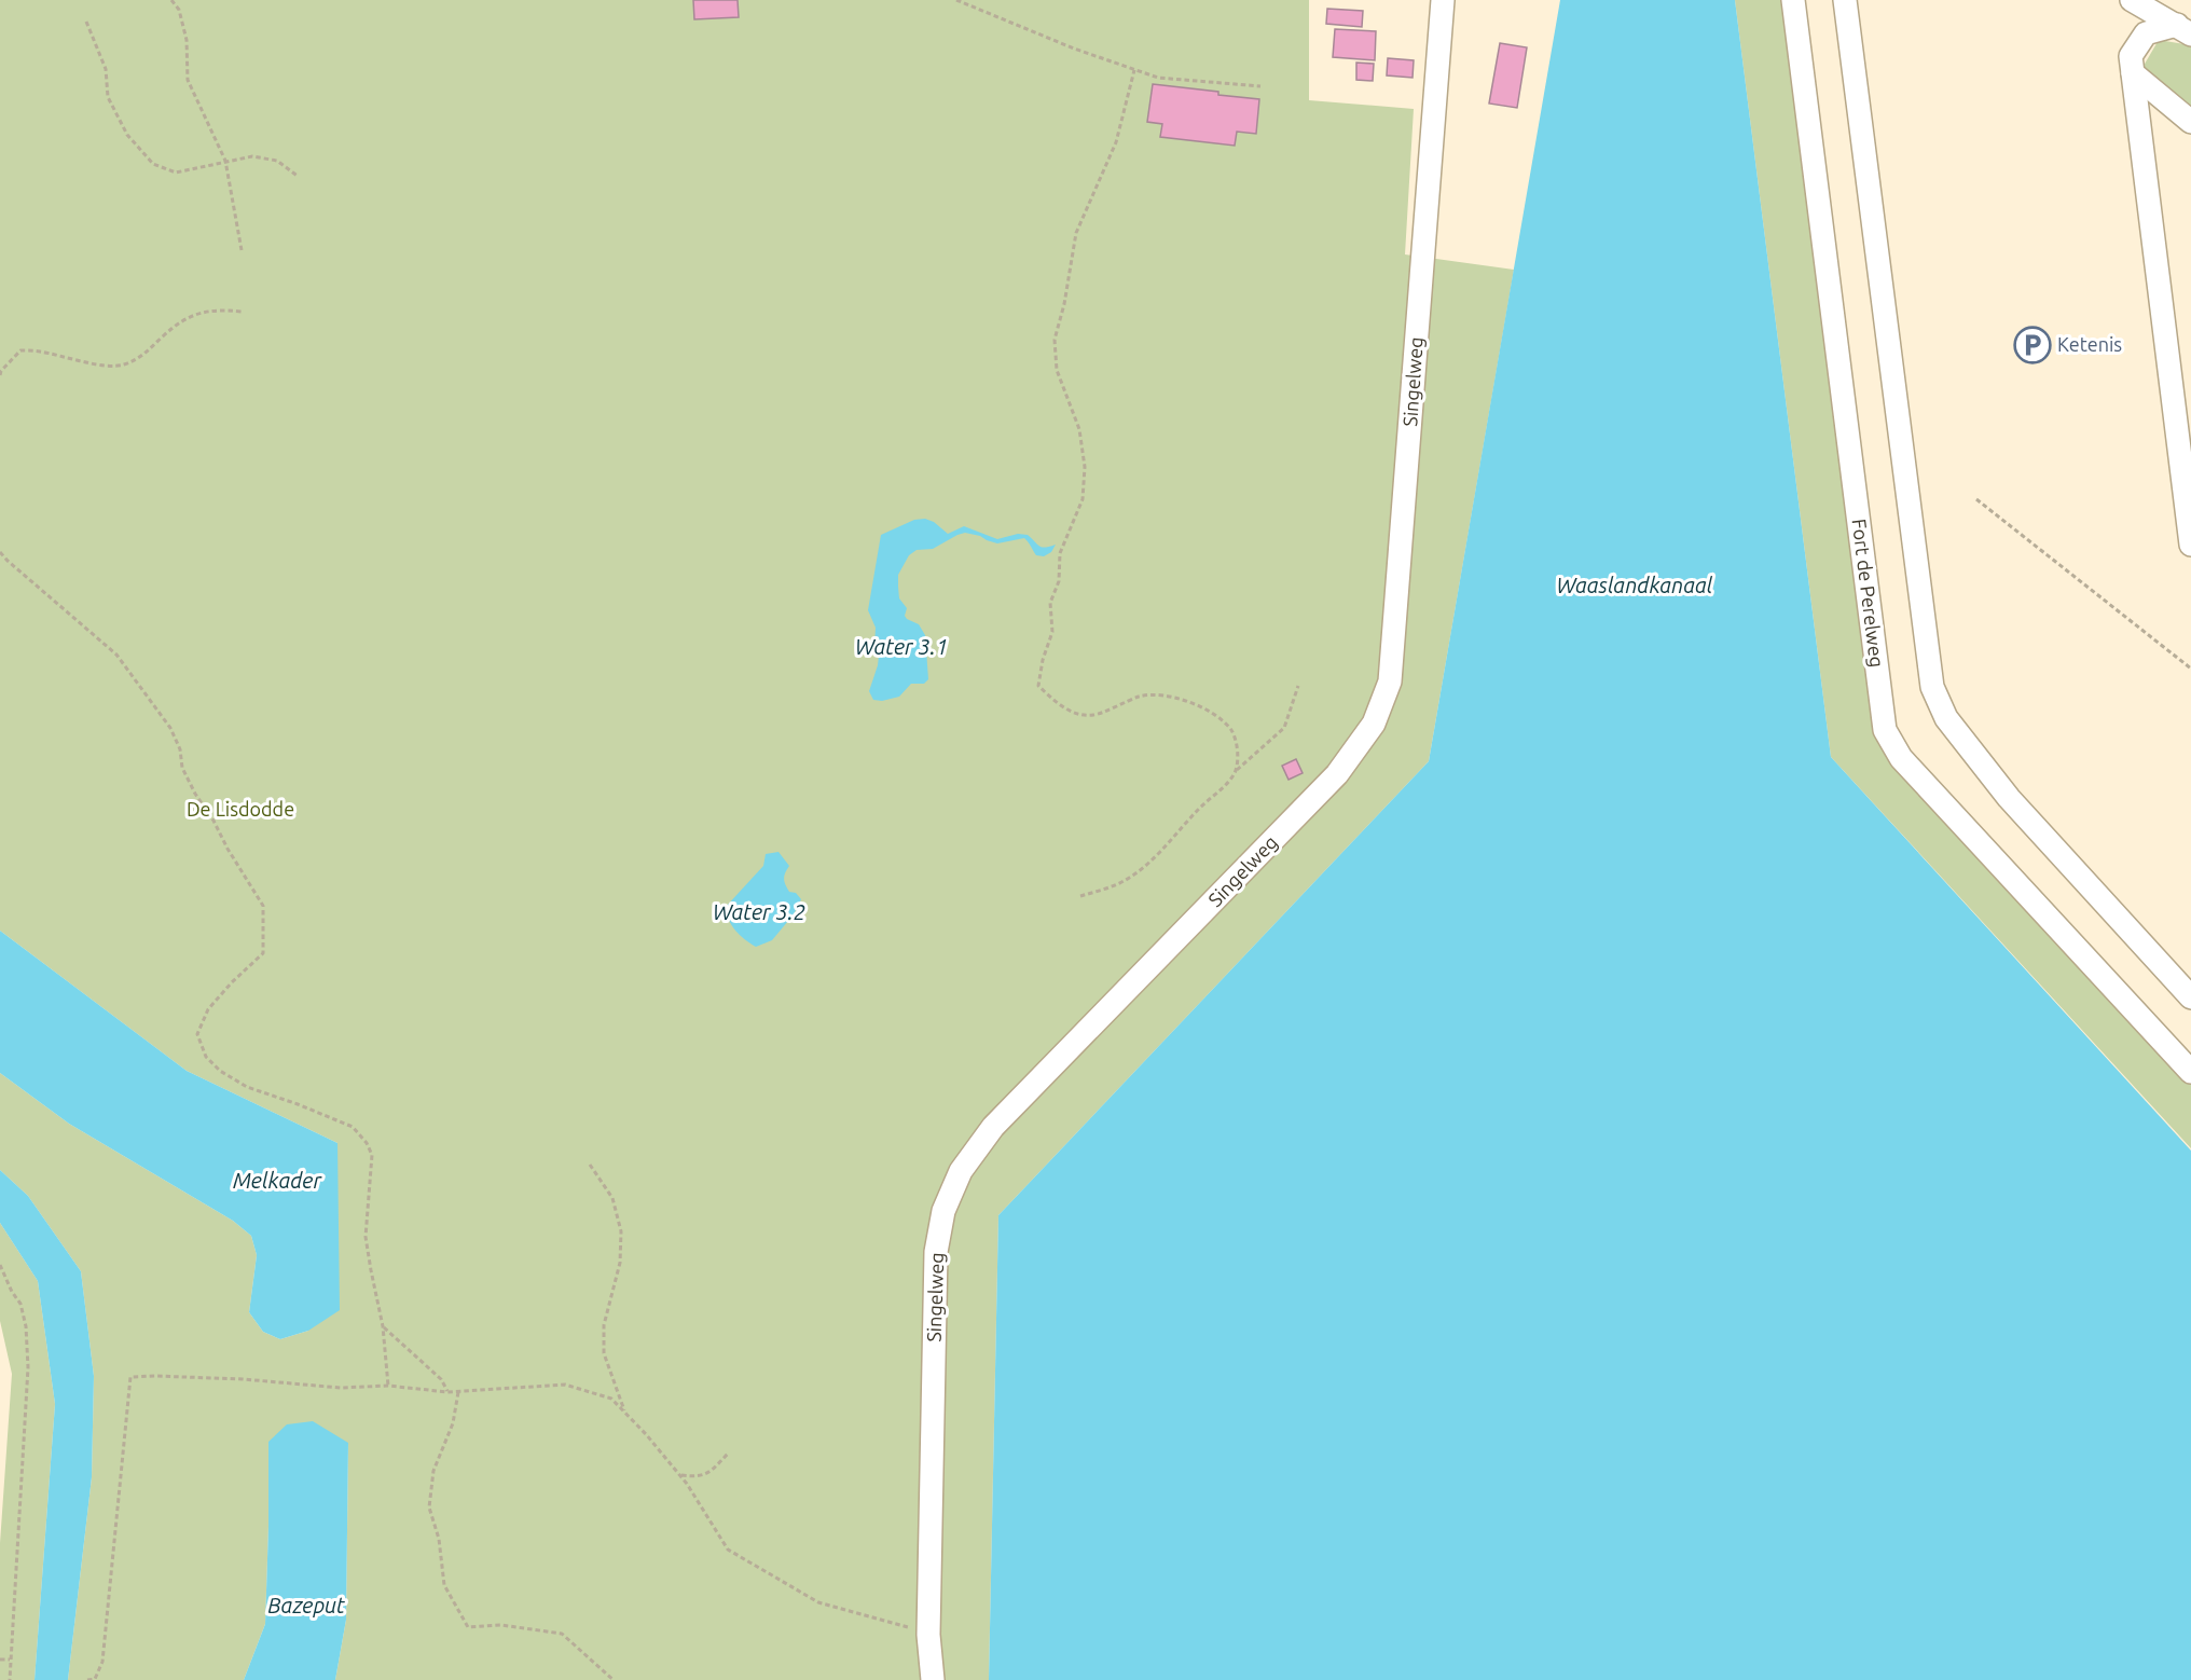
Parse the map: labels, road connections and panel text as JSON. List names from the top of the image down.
{
  "streets": {
    "street": ["Singelweg", "Fort de Perelweg"]
  },
  "water": [
    "Waaslandkanaal",
    "Water 3.1",
    "Water 3.2",
    "Melkader",
    "Bazeput"
  ],
  "parks": ["De Lisdodde"],
  "places": {
    "parking": ["Ketenis"]
  }
}
